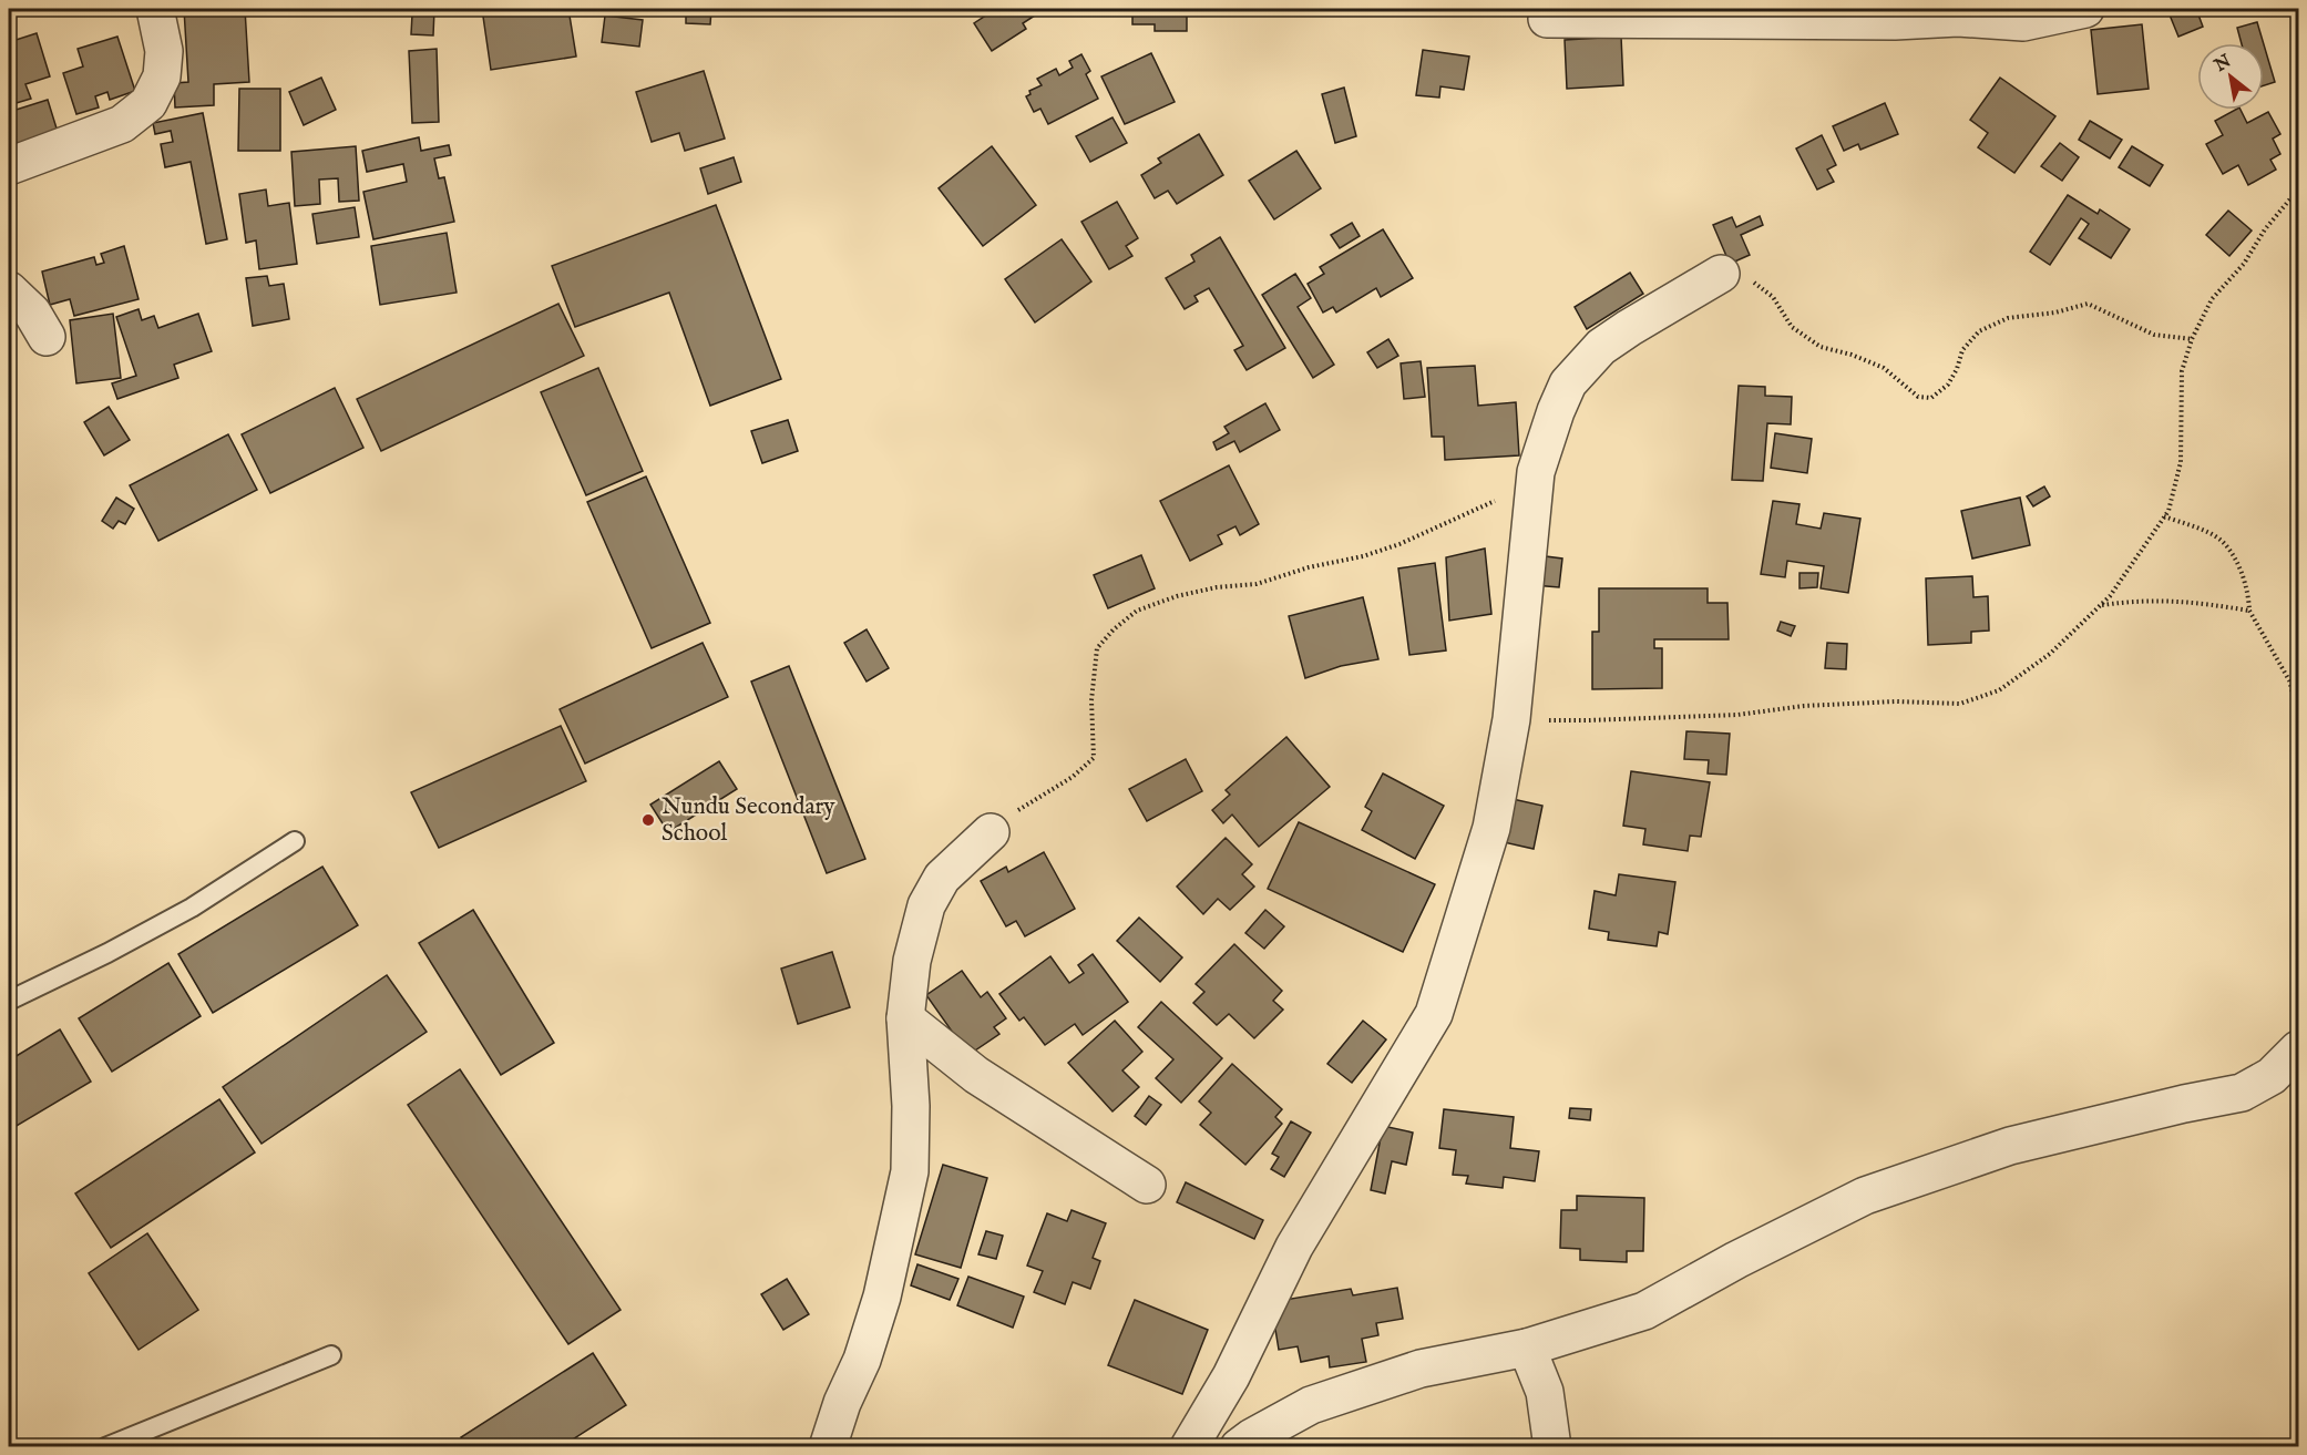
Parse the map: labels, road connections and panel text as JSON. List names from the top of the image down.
{
  "places": ["Nundu Secondary School"],
  "north": "top left"
}
